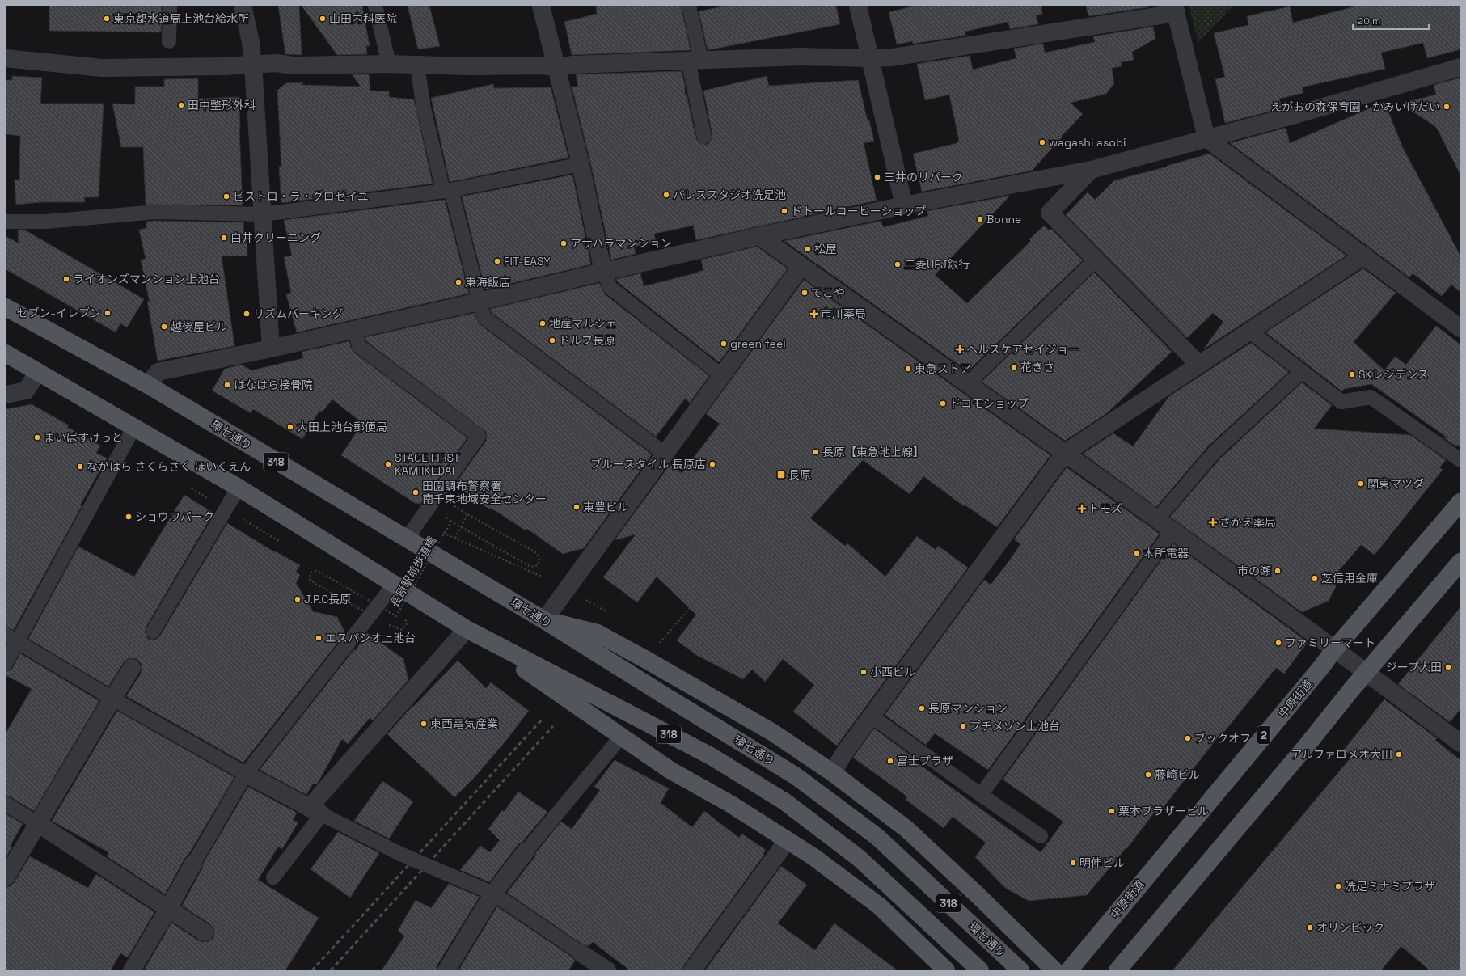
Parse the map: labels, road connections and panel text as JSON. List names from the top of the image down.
{
  "streets": {
    "main road": [
      "環七通り",
      "318",
      "中原街道",
      "2"
    ],
    "path": ["長原駅前歩道橋"]
  },
  "places": {
    "other": [
      "東京都水道局上池台給水所",
      "山田内科医院",
      "田中整形外科",
      "えがおの森保育園・かみいけだい",
      "wagashi asobi",
      "三井のリパーク",
      "パレススタジオ洗足池",
      "ビストロ・ラ・グロゼイユ",
      "ドトールコーヒーショップ",
      "Bonne",
      "白井クリーニング",
      "アサハラマンション",
      "松屋",
      "FIT-EASY",
      "三菱UFJ銀行",
      "ライオンズマンション上池台",
      "東海飯店",
      "てこや",
      "セブン-イレブン",
      "リズムパーキング",
      "地産マルシェ",
      "越後屋ビル",
      "ドルフ長原",
      "green feel",
      "花きさ",
      "東急ストア",
      "SKレジデンス",
      "はなはら接骨院",
      "ドコモショップ",
      "大田上池台郵便局",
      "まいばすけっと",
      "長原【東急池上線】",
      "STAGE FIRST KAMIIKEDAI",
      "ブルースタイル 長原店",
      "ながはら さくらさく ほいくえん",
      "関東マツダ",
      "田園調布警察署 南千束地域安全センター",
      "東豊ビル",
      "ショウワパーク",
      "木所電器",
      "市の瀬",
      "芝信用金庫",
      "J.P.C長原",
      "エスパシオ上池台",
      "ファミリーマート",
      "ジープ大田",
      "小西ビル",
      "長原マンション",
      "東西電気産業",
      "プチメゾン上池台",
      "ブックオフ",
      "アルファロメオ大田",
      "富士プラザ",
      "藤崎ビル",
      "栗本ブラザービル",
      "明伸ビル",
      "洗足ミナミプラザ",
      "オリンピック"
    ],
    "health": [
      "市川薬局",
      "ヘルスケアセイジョー",
      "トモズ",
      "さかえ薬局"
    ],
    "transit": ["長原"]
  },
  "scale_bar": "20 m"
}
